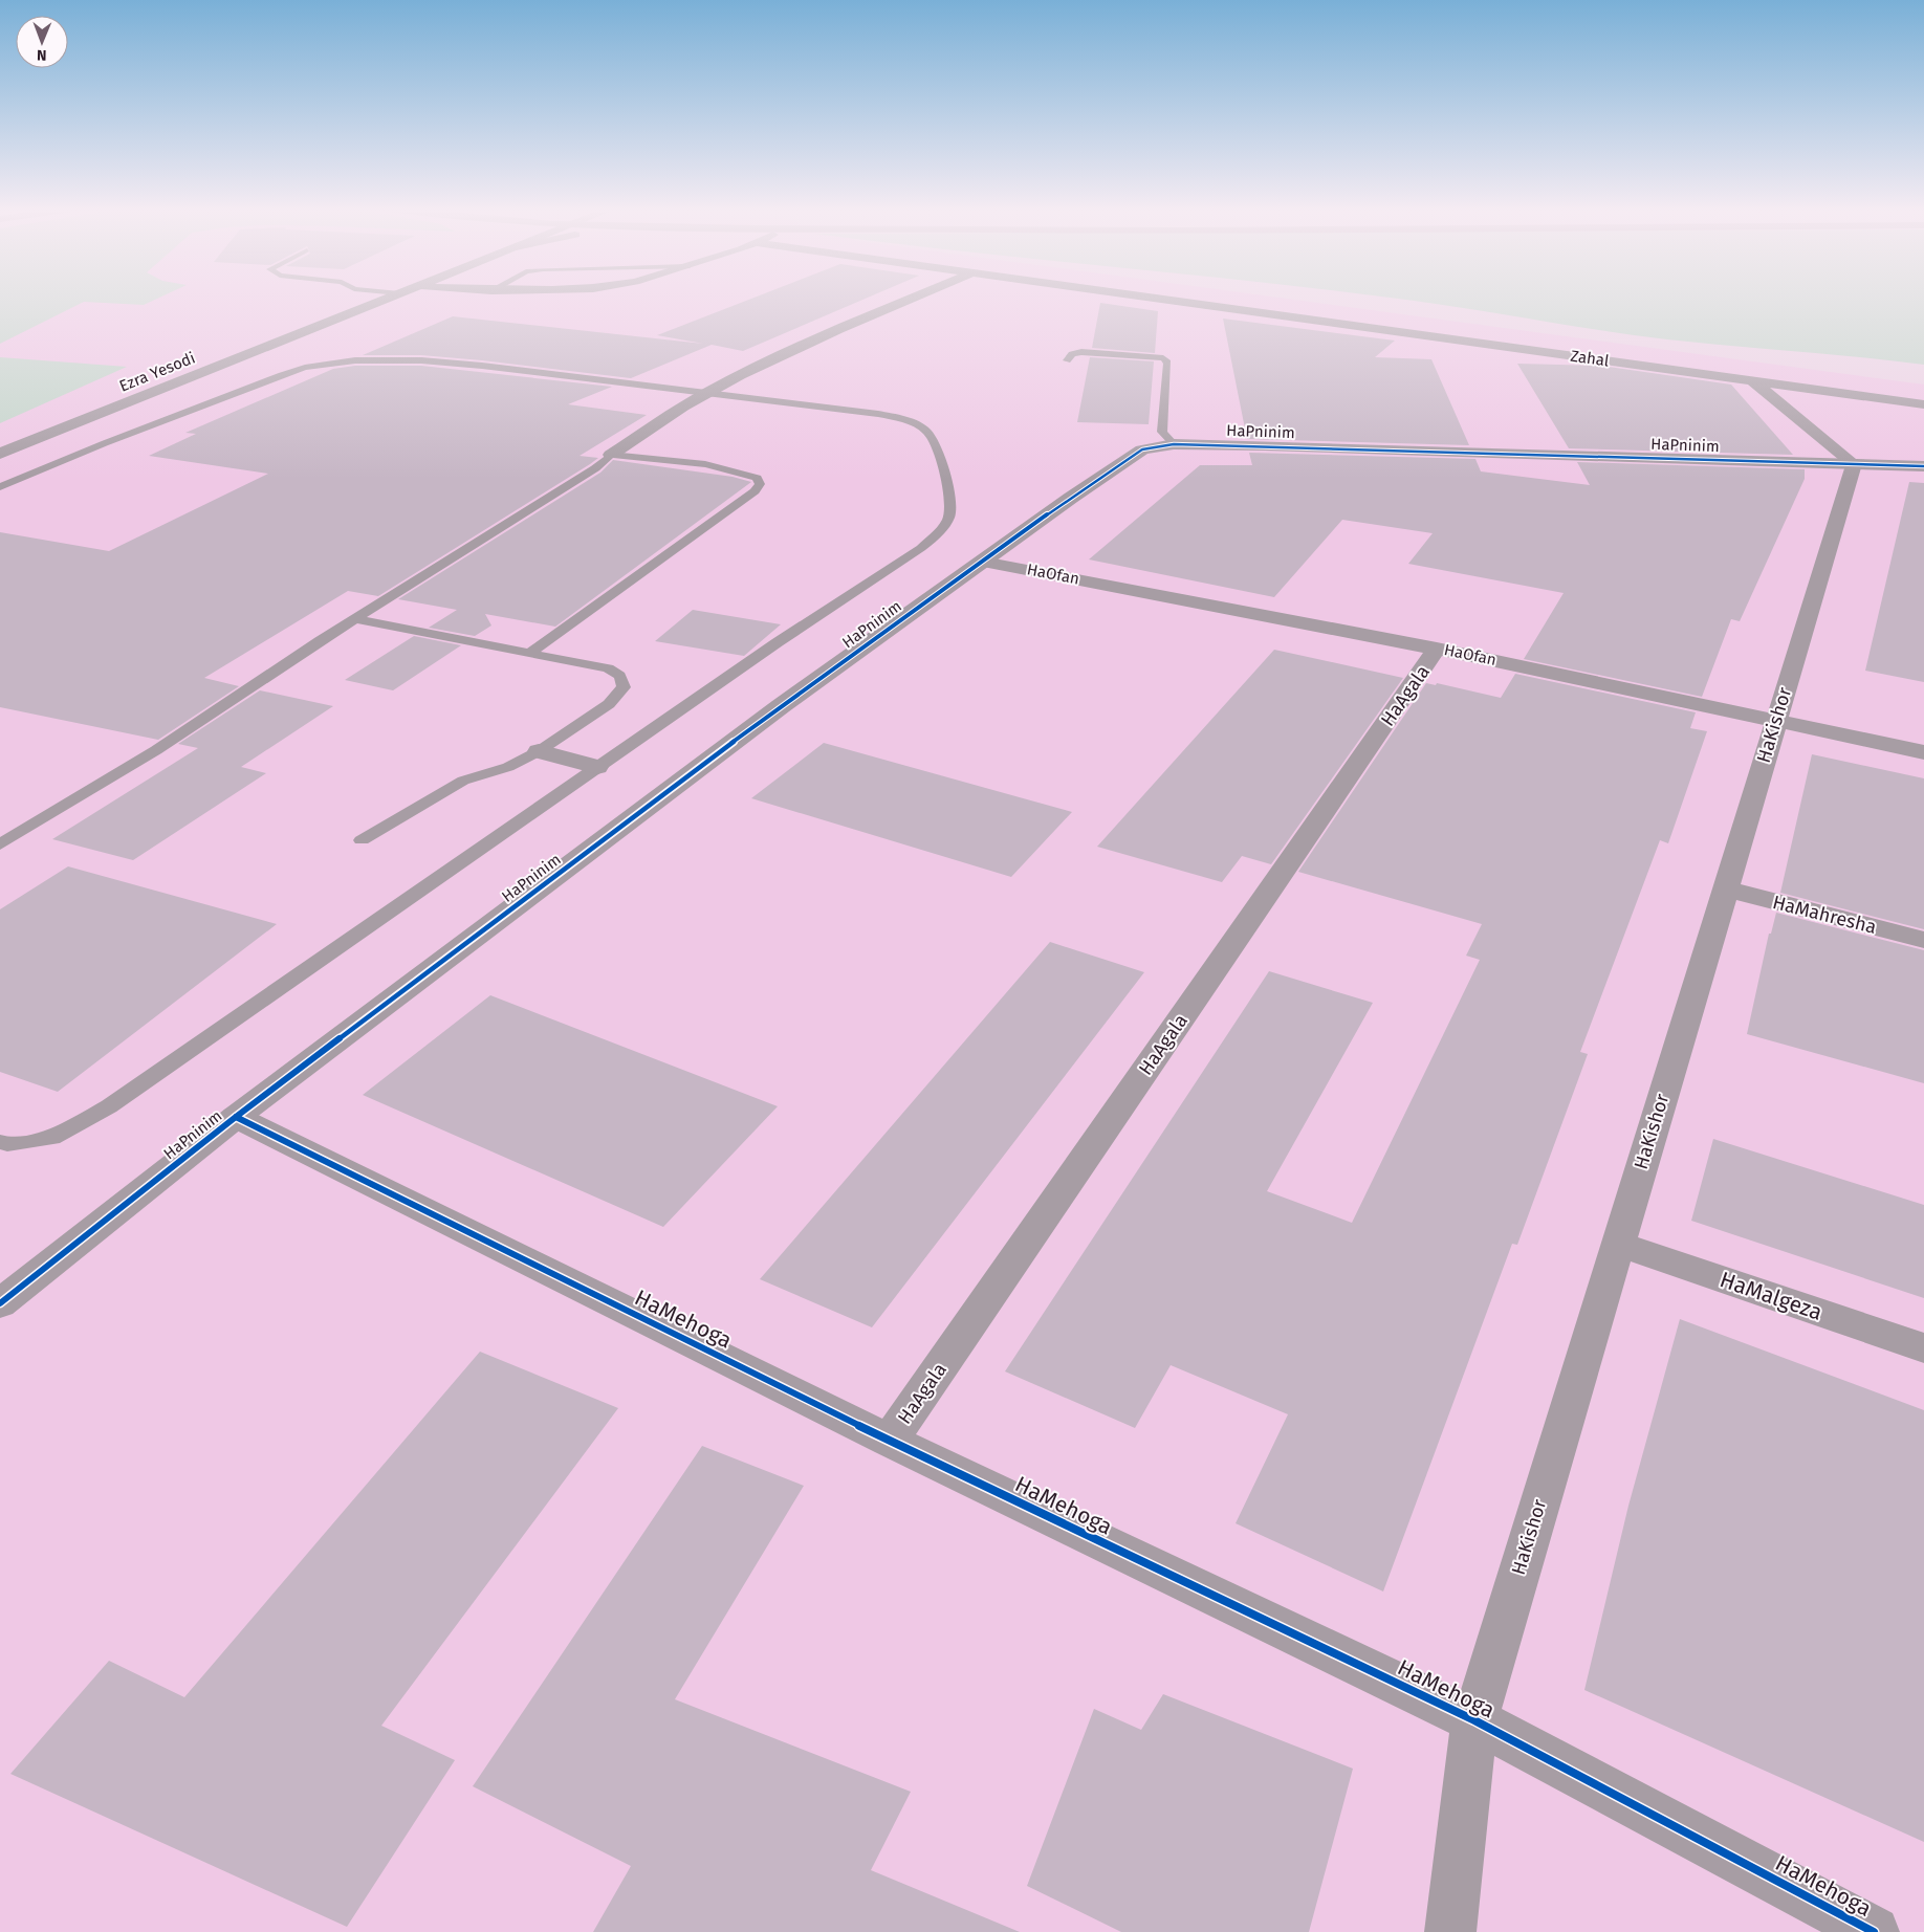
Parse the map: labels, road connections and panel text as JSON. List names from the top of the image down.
{
  "streets": {
    "street": [
      "Zahal",
      "Ezra Yesodi",
      "HaPninim",
      "HaOfan",
      "HaAgala",
      "HaKishor",
      "HaMahresha",
      "HaMalgeza",
      "HaMehoga"
    ]
  },
  "crossings": [
    ["HaPninim", "HaOfan"],
    ["HaPninim", "HaKishor"],
    ["HaPninim", "HaMehoga"],
    ["HaOfan", "HaAgala"],
    ["HaOfan", "HaKishor"],
    ["HaAgala", "HaMehoga"],
    ["HaKishor", "HaMahresha"],
    ["HaKishor", "HaMalgeza"],
    ["HaKishor", "HaMehoga"]
  ],
  "north": "bottom"
}
